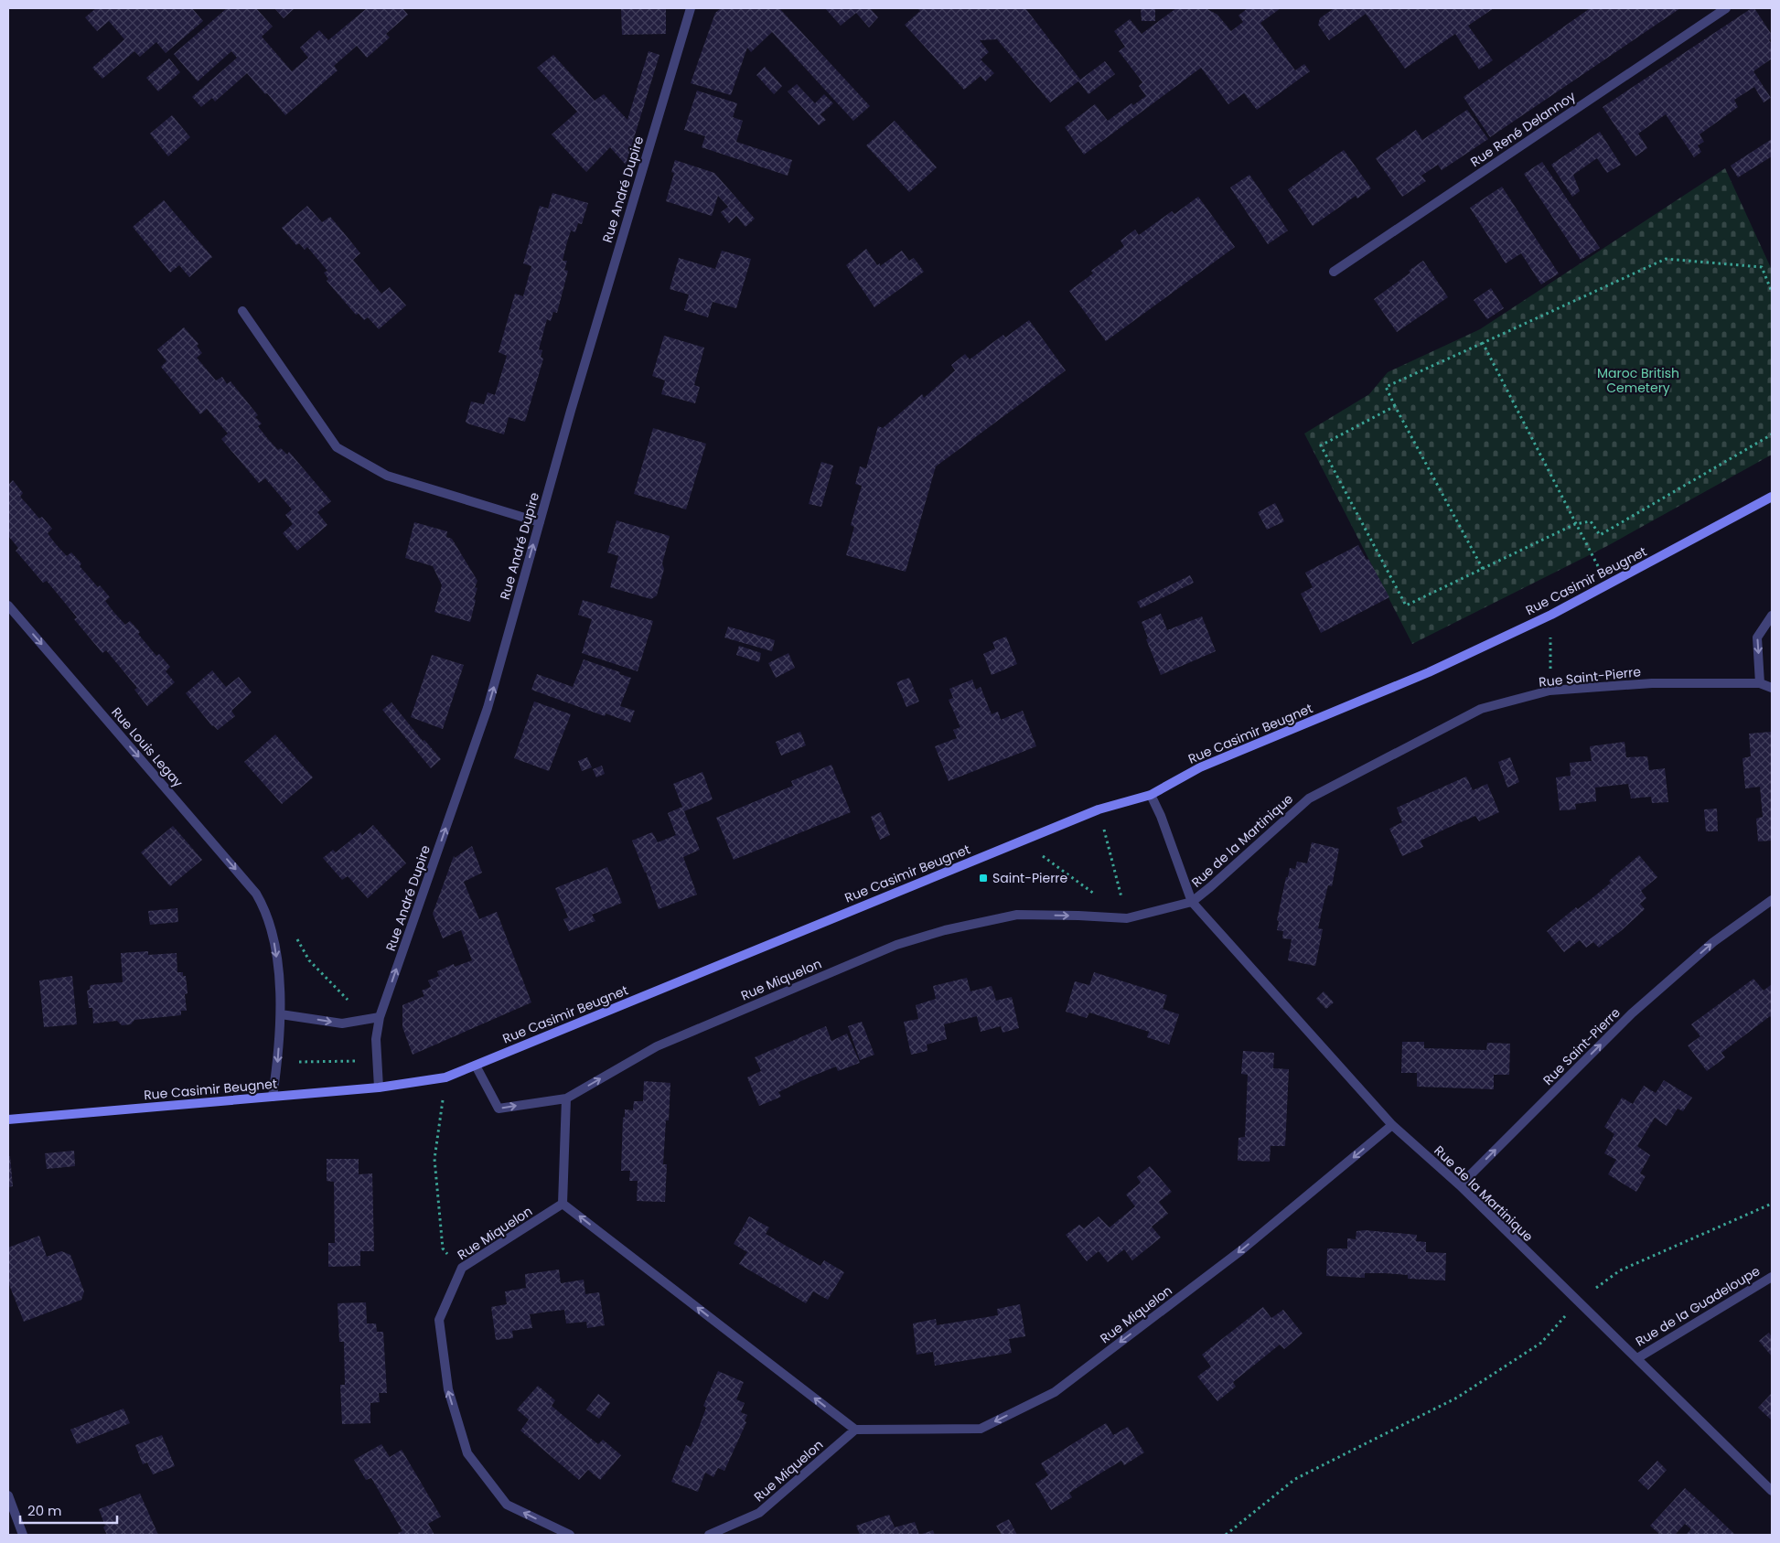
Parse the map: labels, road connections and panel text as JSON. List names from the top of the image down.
{
  "streets": {
    "main road": ["Rue Casimir Beugnet"],
    "street": [
      "Rue René Delannoy",
      "Rue André Dupire",
      "Rue Saint-Pierre",
      "Rue Louis Legay",
      "Rue de la Martinique",
      "Rue Miquelon",
      "Rue de la Guadeloupe"
    ]
  },
  "crossings": [
    ["Rue André Dupire", "Rue Casimir Beugnet"],
    ["Rue Casimir Beugnet", "Rue Louis Legay"],
    ["Rue Casimir Beugnet", "Rue de la Martinique"],
    ["Rue Casimir Beugnet", "Rue Miquelon"],
    ["Rue Saint-Pierre", "Rue de la Martinique"],
    ["Rue de la Martinique", "Rue Miquelon"],
    ["Rue de la Martinique", "Rue de la Guadeloupe"]
  ],
  "one_way": ["Rue André Dupire", "Rue Saint-Pierre", "Rue Louis Legay"],
  "parks": ["Maroc British Cemetery"],
  "places": {
    "transit": ["Saint-Pierre"]
  },
  "scale_bar": "20 m"
}
